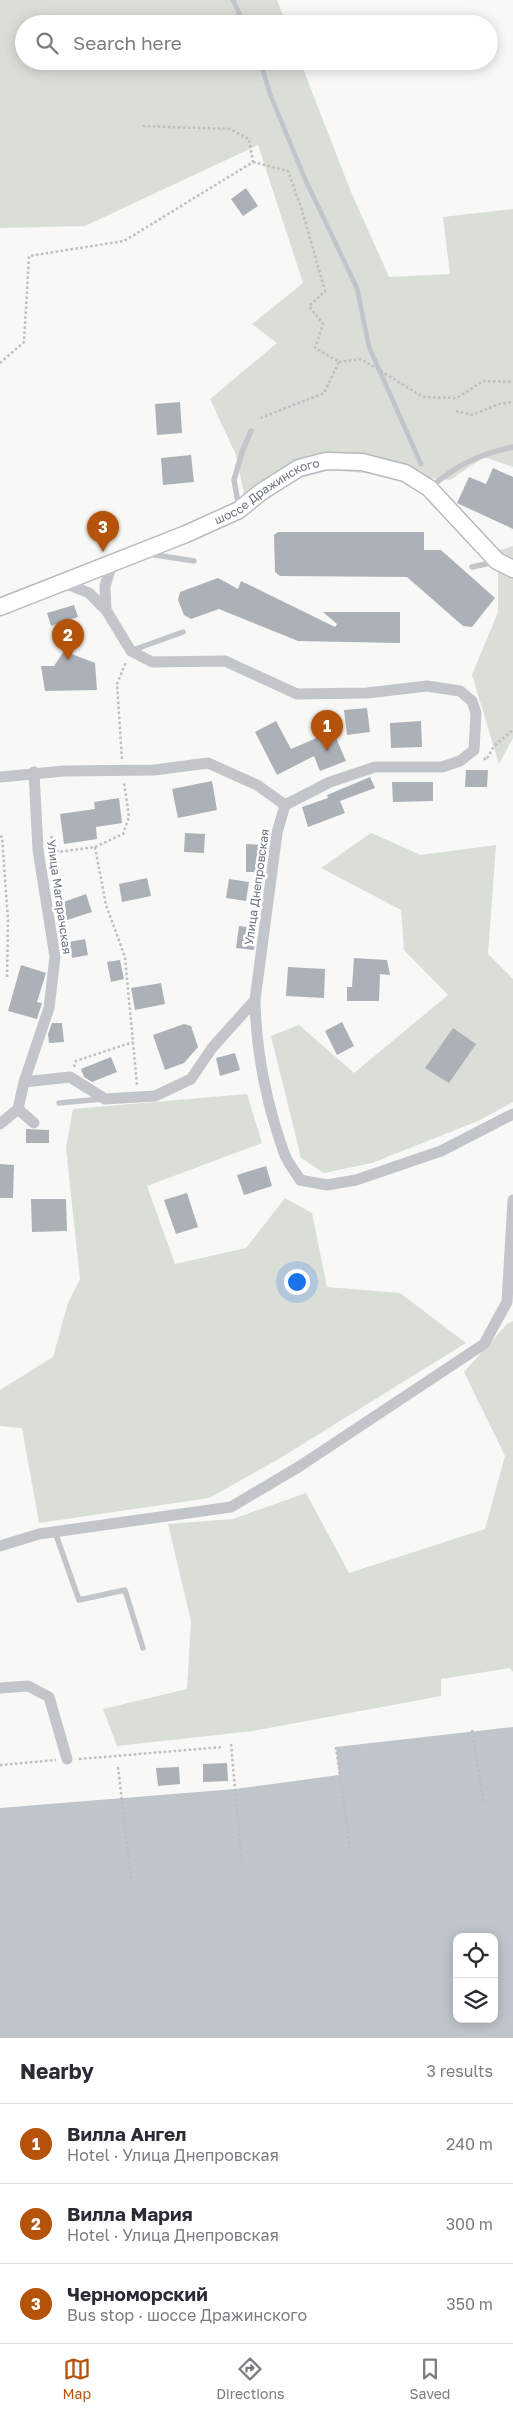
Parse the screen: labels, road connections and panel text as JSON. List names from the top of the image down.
{
  "streets": {
    "main road": ["шоссе Дражинского"],
    "street": ["Улица Днепровская", "Улица Магарачская"]
  },
  "page": {
    "search": "Search here",
    "pins": ["3", "2", "1"],
    "heading": ["Nearby", "3 results"],
    "list": [
      {
        "mark": "1",
        "name": "Вилла Ангел",
        "note": "Hotel · Улица Днепровская",
        "value": "240 m"
      },
      {
        "mark": "2",
        "name": "Вилла Мария",
        "note": "Hotel · Улица Днепровская",
        "value": "300 m"
      },
      {
        "mark": "3",
        "name": "Черноморский",
        "note": "Bus stop · шоссе Дражинского",
        "value": "350 m"
      }
    ],
    "nav": ["Map", "Directions", "Saved"]
  }
}
